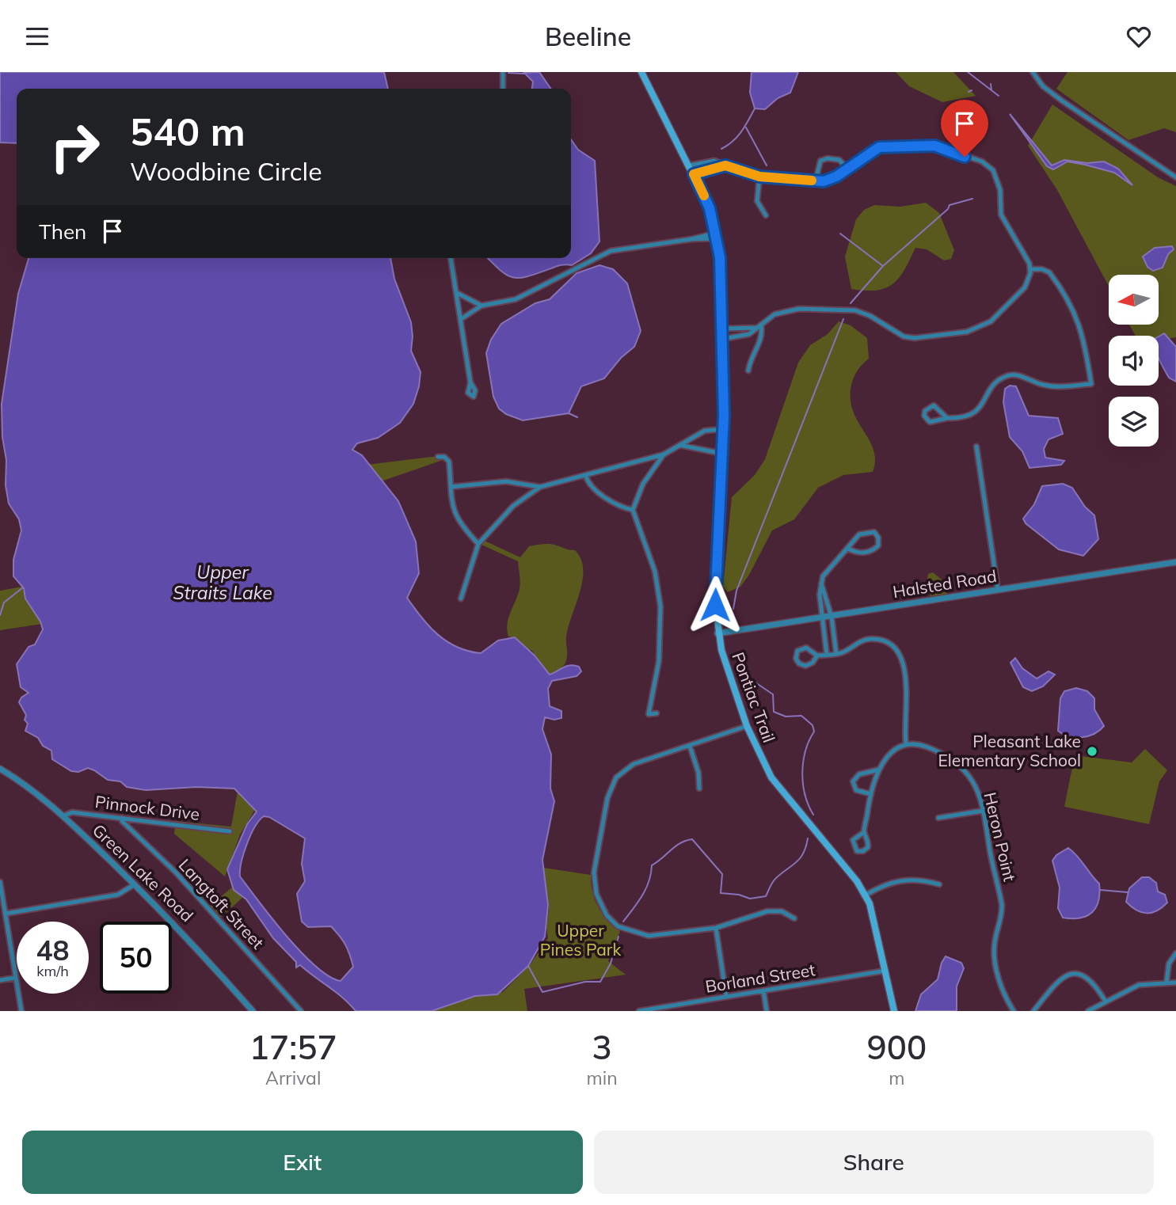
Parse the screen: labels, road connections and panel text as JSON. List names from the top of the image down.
{
  "streets": {
    "main road": ["Pontiac Trail"],
    "street": [
      "Halsted Road",
      "Pinnock Drive",
      "Heron Point",
      "Green Lake Road",
      "Langtoft Street",
      "Borland Street"
    ]
  },
  "crossings": [
    ["Halsted Road", "Pontiac Trail"],
    ["Pontiac Trail", "Borland Street"],
    ["Pinnock Drive", "Green Lake Road"],
    ["Pinnock Drive", "Langtoft Street"]
  ],
  "water": ["Upper Straits Lake"],
  "parks": ["Upper Pines Park"],
  "places": ["Pleasant Lake Elementary School"],
  "north": "left",
  "page": {
    "header": "Beeline",
    "turn": ["540 m", "Woodbine Circle"],
    "then": "Then",
    "speed": "48 km/h",
    "limit": "50",
    "eta": [
      "17:57",
      "Arrival",
      "3",
      "min",
      "900",
      "m"
    ],
    "buttons": ["Exit", "Share"]
  }
}
